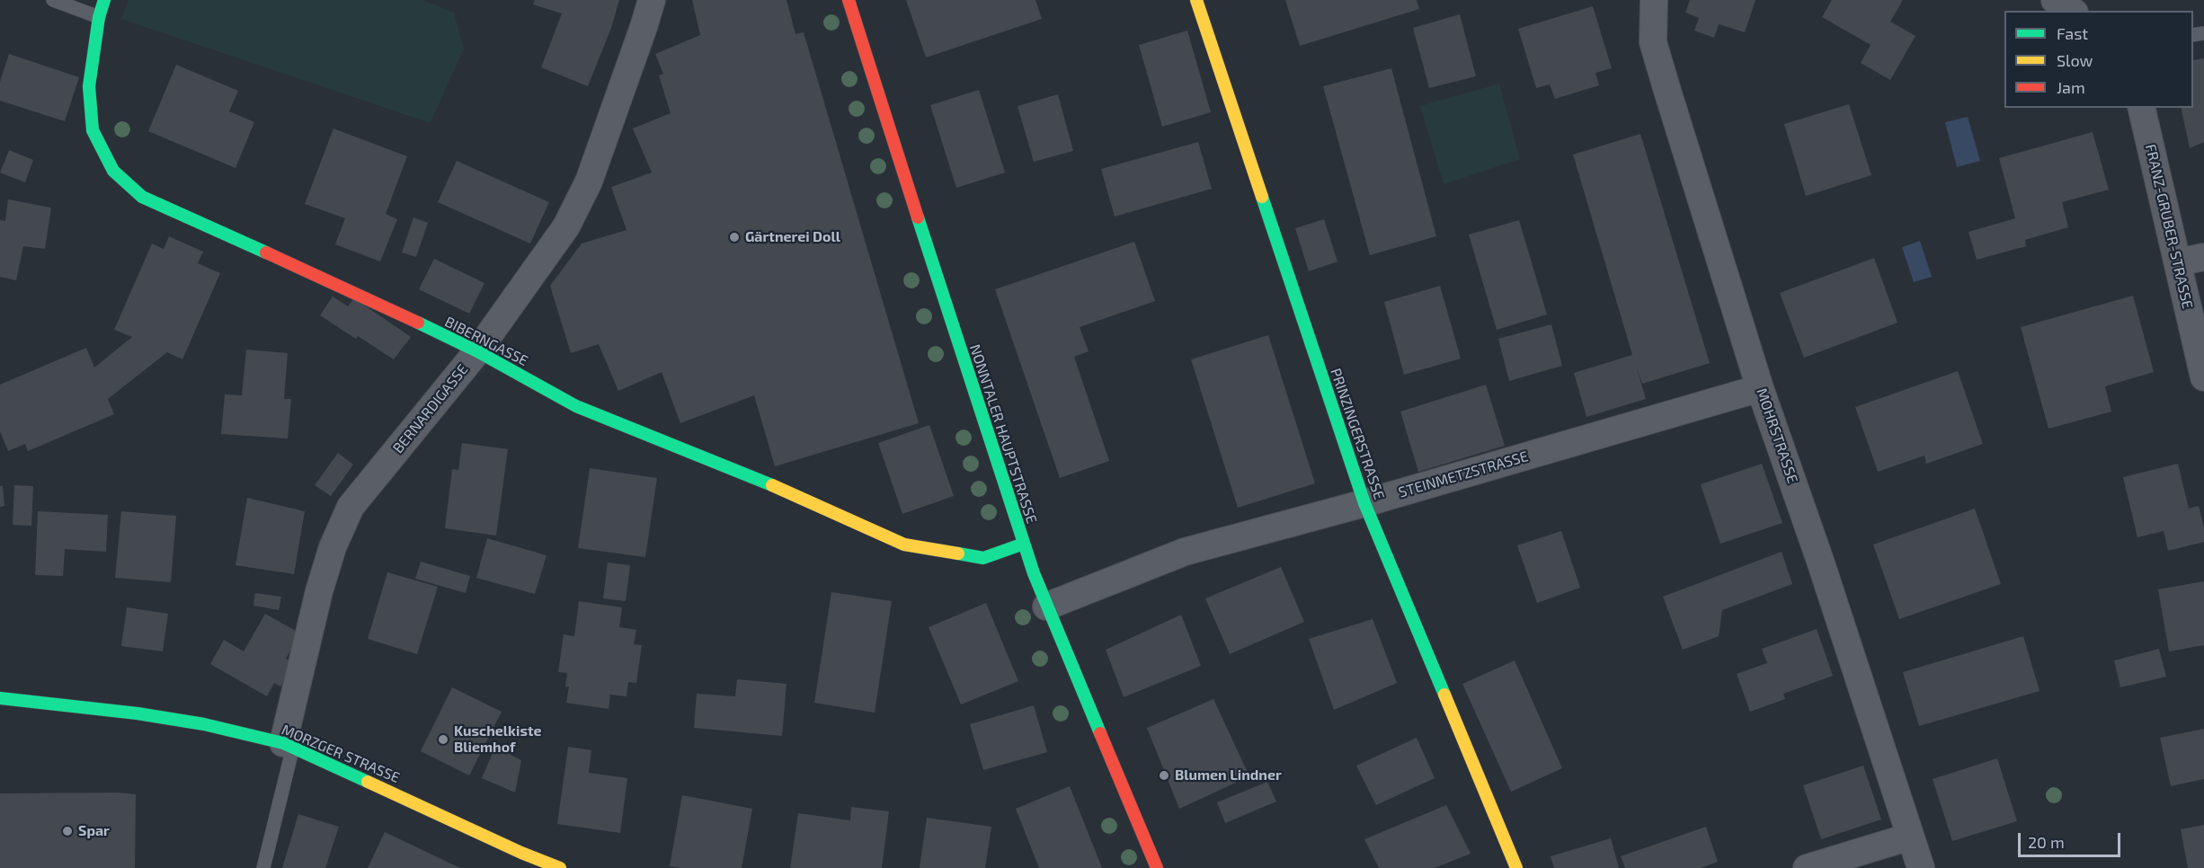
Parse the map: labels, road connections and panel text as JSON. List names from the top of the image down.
{
  "streets": {
    "street": [
      "FRANZ-GRUBER-STRASSE",
      "BIBERNGASSE",
      "BERNARDIGASSE",
      "NONNTALER HAUPTSTRASSE",
      "PRINZINGERSTRASSE",
      "MOHRSTRASSE",
      "STEINMETZSTRASSE",
      "MORZGER STRASSE"
    ]
  },
  "crossings": [
    ["BIBERNGASSE", "BERNARDIGASSE"],
    ["BIBERNGASSE", "NONNTALER HAUPTSTRASSE"],
    ["BERNARDIGASSE", "MORZGER STRASSE"],
    ["NONNTALER HAUPTSTRASSE", "STEINMETZSTRASSE"],
    ["PRINZINGERSTRASSE", "STEINMETZSTRASSE"],
    ["MOHRSTRASSE", "STEINMETZSTRASSE"]
  ],
  "places": [
    "Gärtnerei Doll",
    "Kuschelkiste Bliemhof",
    "Blumen Lindner",
    "Spar"
  ],
  "legend": ["Fast", "Slow", "Jam"],
  "scale_bar": "20 m"
}
